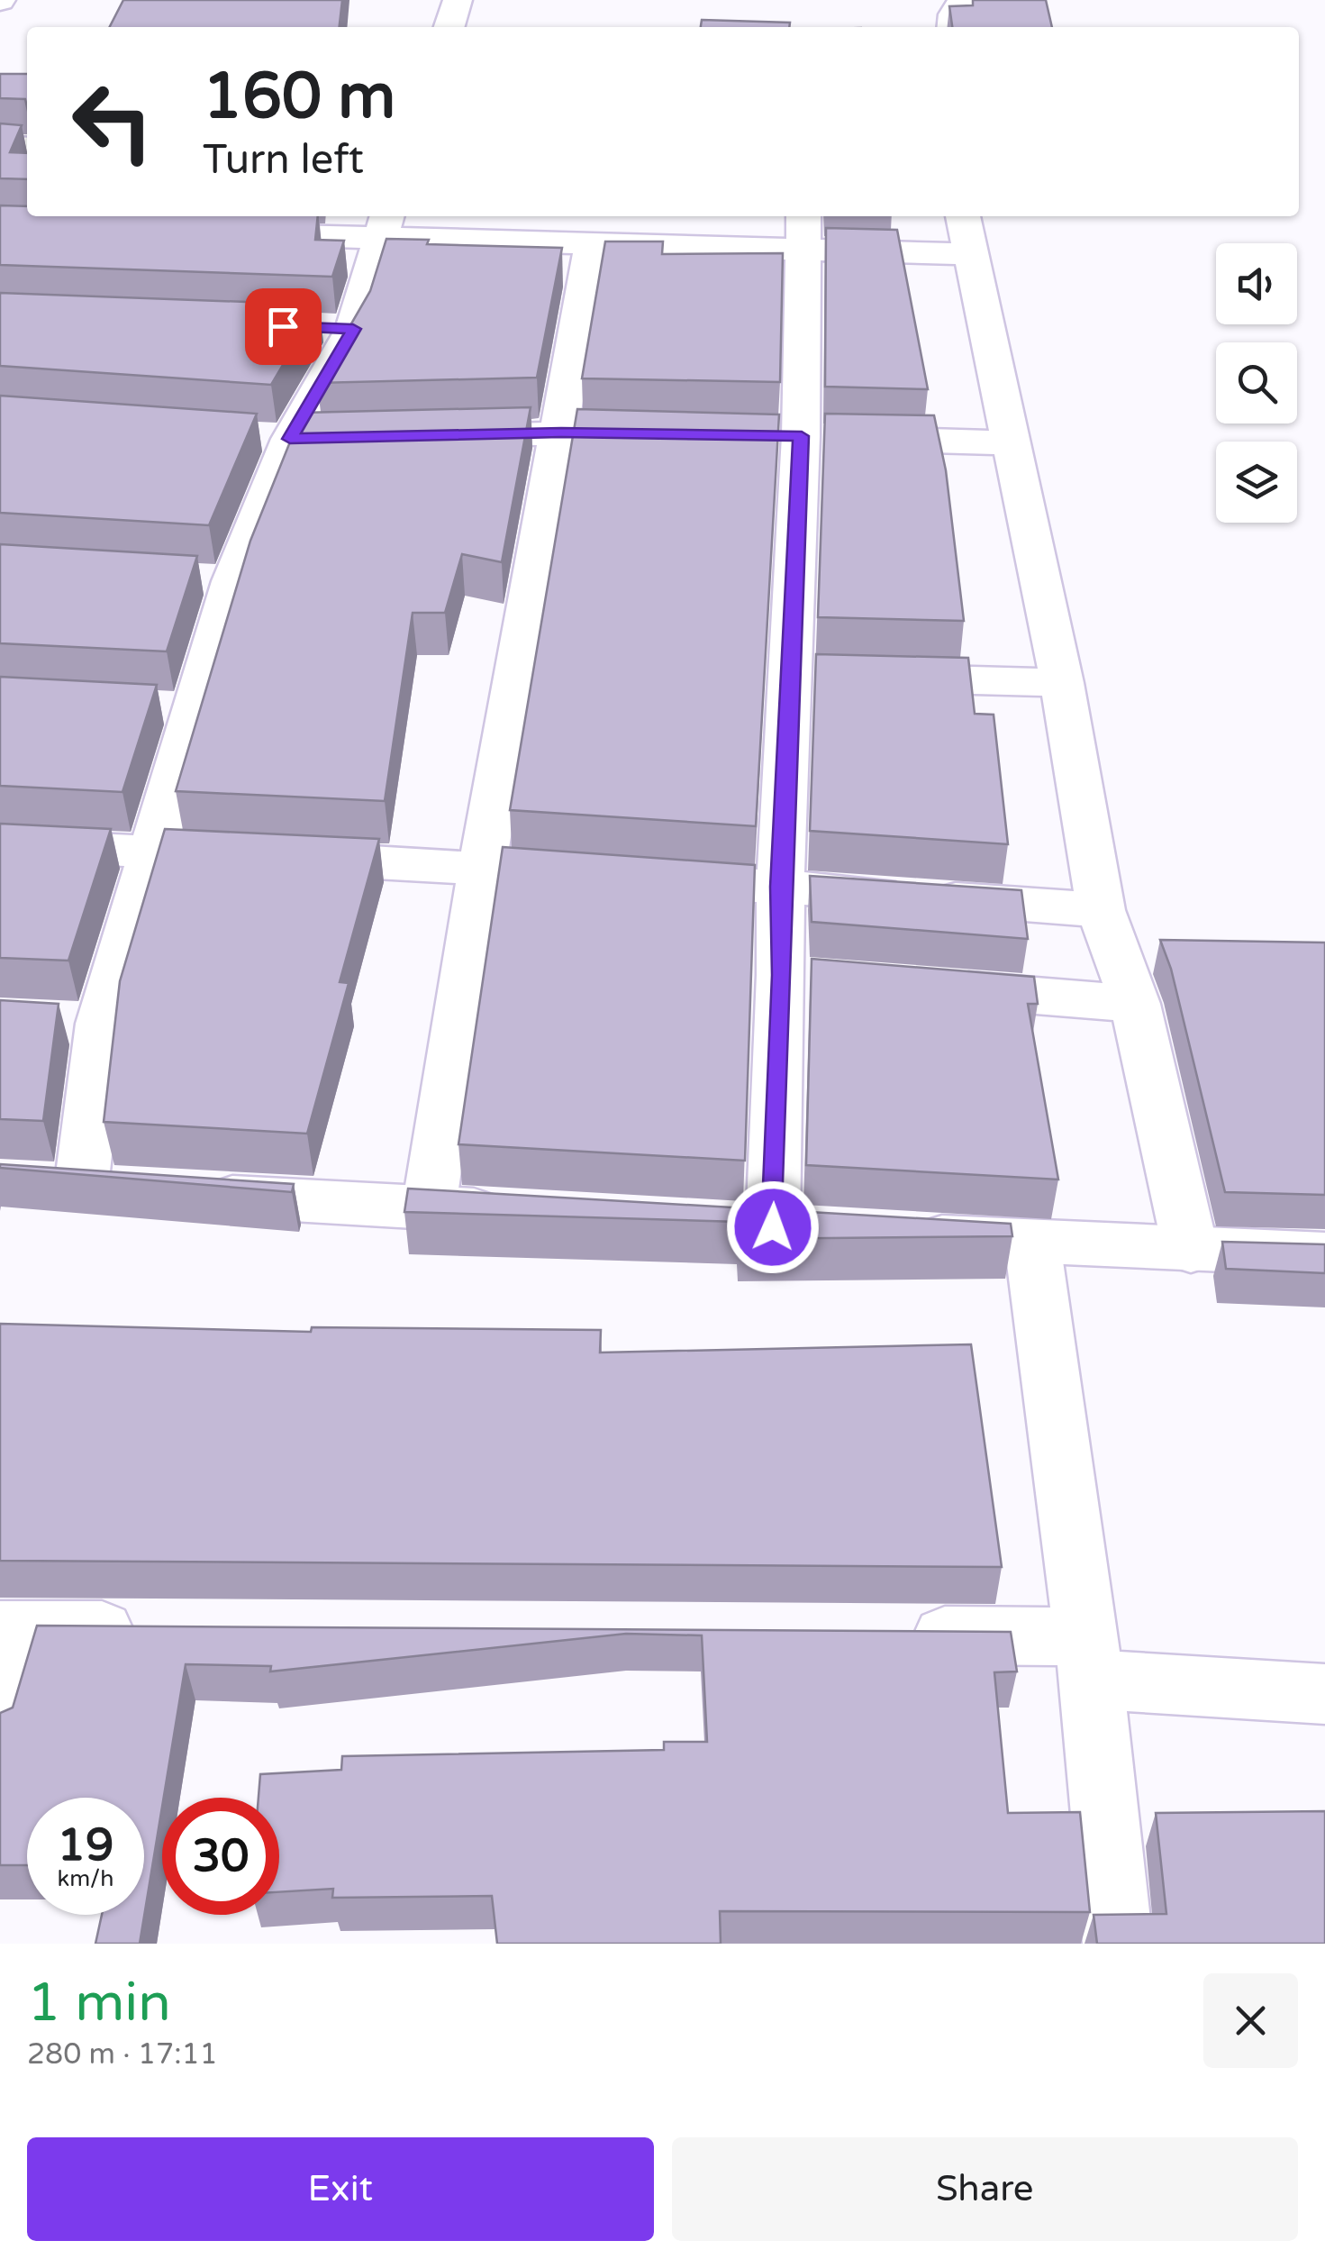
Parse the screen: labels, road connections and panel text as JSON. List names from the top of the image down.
{
  "page": {
    "turn": ["160 m", "Turn left"],
    "speed": "19 km/h",
    "limit": "30",
    "heading": ["1 min", "280 m · 17:11"],
    "buttons": ["Exit", "Share"]
  }
}
